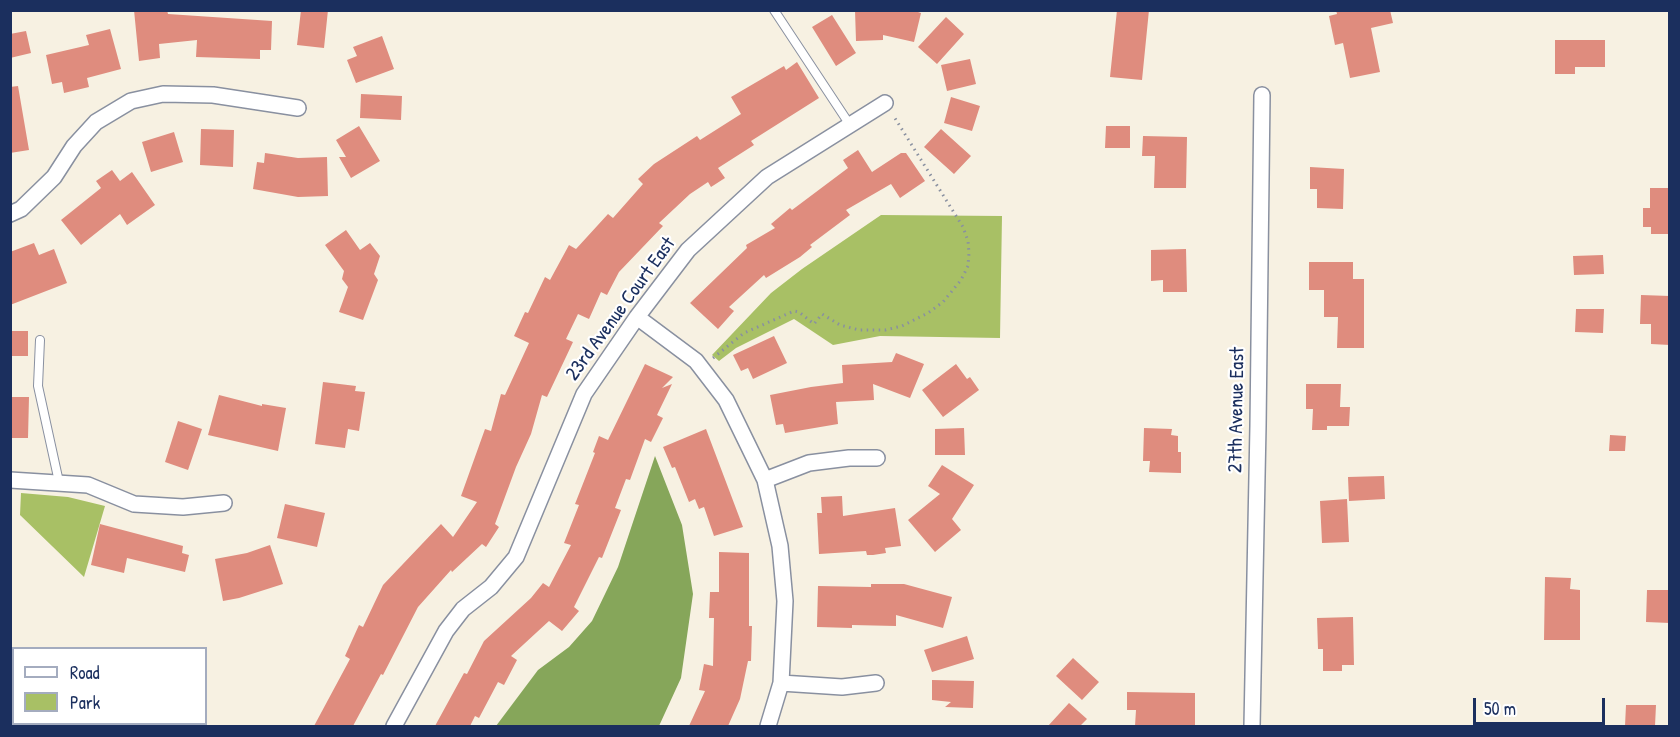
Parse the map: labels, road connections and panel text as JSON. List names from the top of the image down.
{
  "streets": {
    "street": ["23rd Avenue Court East", "27th Avenue East"]
  },
  "legend": ["Road", "Park"],
  "scale_bar": "50 m"
}
